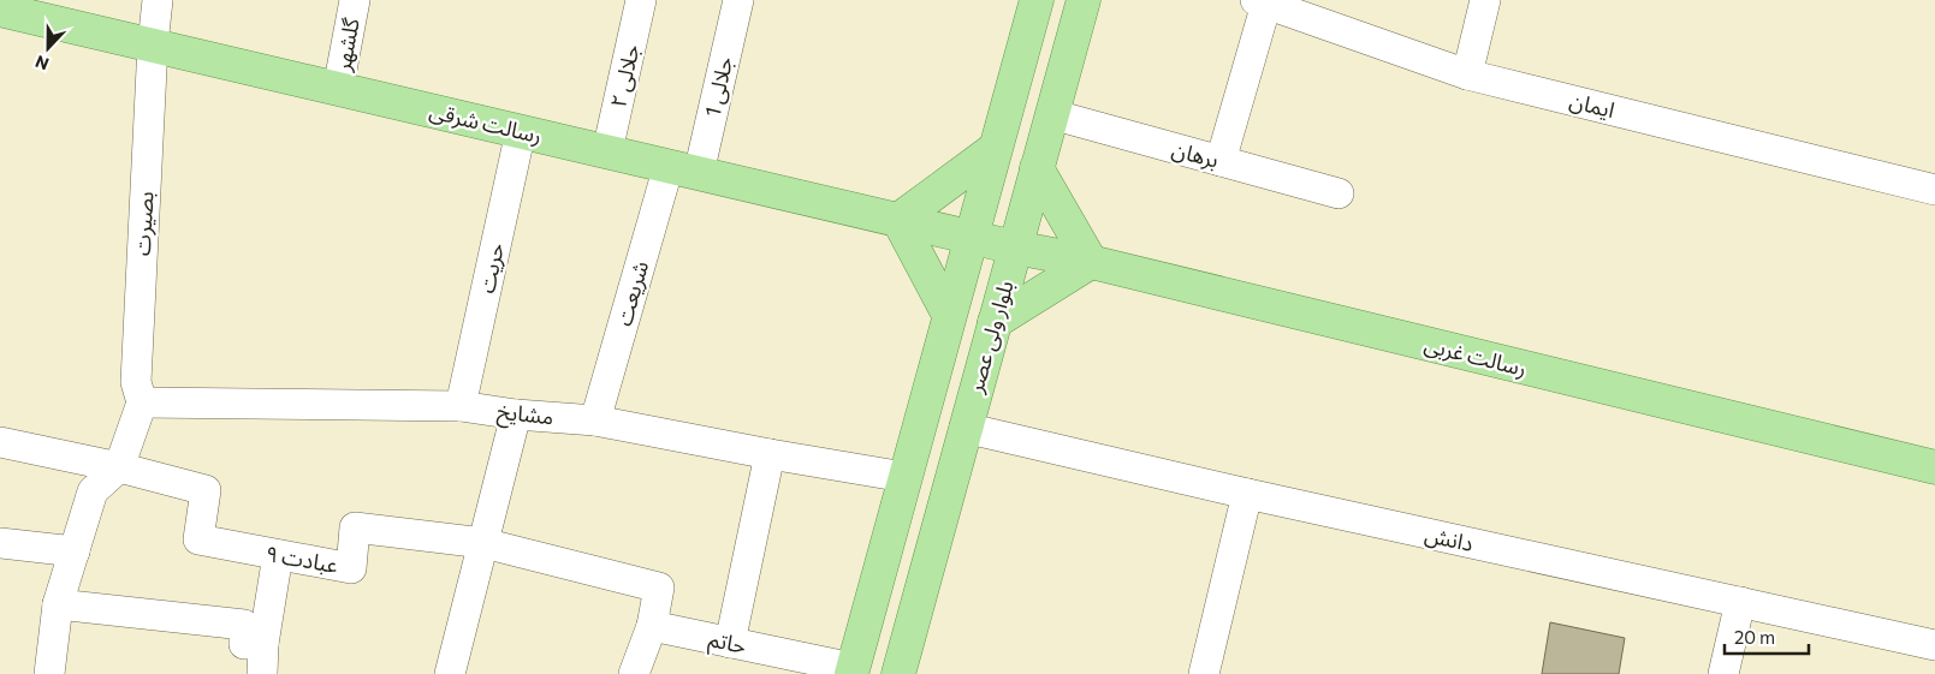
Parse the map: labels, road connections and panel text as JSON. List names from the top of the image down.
{
  "streets": {
    "main road": ["رسالت شرقی", "بلوار ولی عصر", "رسالت غربی"],
    "street": [
      "گلشهر",
      "جلالی ۲",
      "جلالی 1",
      "ایمان",
      "برهان",
      "بصیرت",
      "حریت",
      "شریعت",
      "مشایخ",
      "دانش",
      "عبادت ۹",
      "حاتم"
    ]
  },
  "crossings": [
    ["گلشهر", "رسالت شرقی"],
    ["جلالی ۲", "رسالت شرقی"],
    ["جلالی 1", "رسالت شرقی"],
    ["جلالی 1", "شریعت"],
    ["رسالت شرقی", "بصیرت"],
    ["رسالت شرقی", "حریت"],
    ["رسالت شرقی", "شریعت"],
    ["رسالت شرقی", "بلوار ولی عصر"],
    ["رسالت شرقی", "رسالت غربی"],
    ["برهان", "بلوار ولی عصر"],
    ["بصیرت", "مشایخ"],
    ["حریت", "مشایخ"],
    ["شریعت", "مشایخ"],
    ["بلوار ولی عصر", "رسالت غربی"],
    ["بلوار ولی عصر", "مشایخ"],
    ["بلوار ولی عصر", "دانش"],
    ["بلوار ولی عصر", "حاتم"],
    ["عبادت ۹", "حاتم"]
  ],
  "scale_bar": "20 m",
  "north": "bottom"
}
